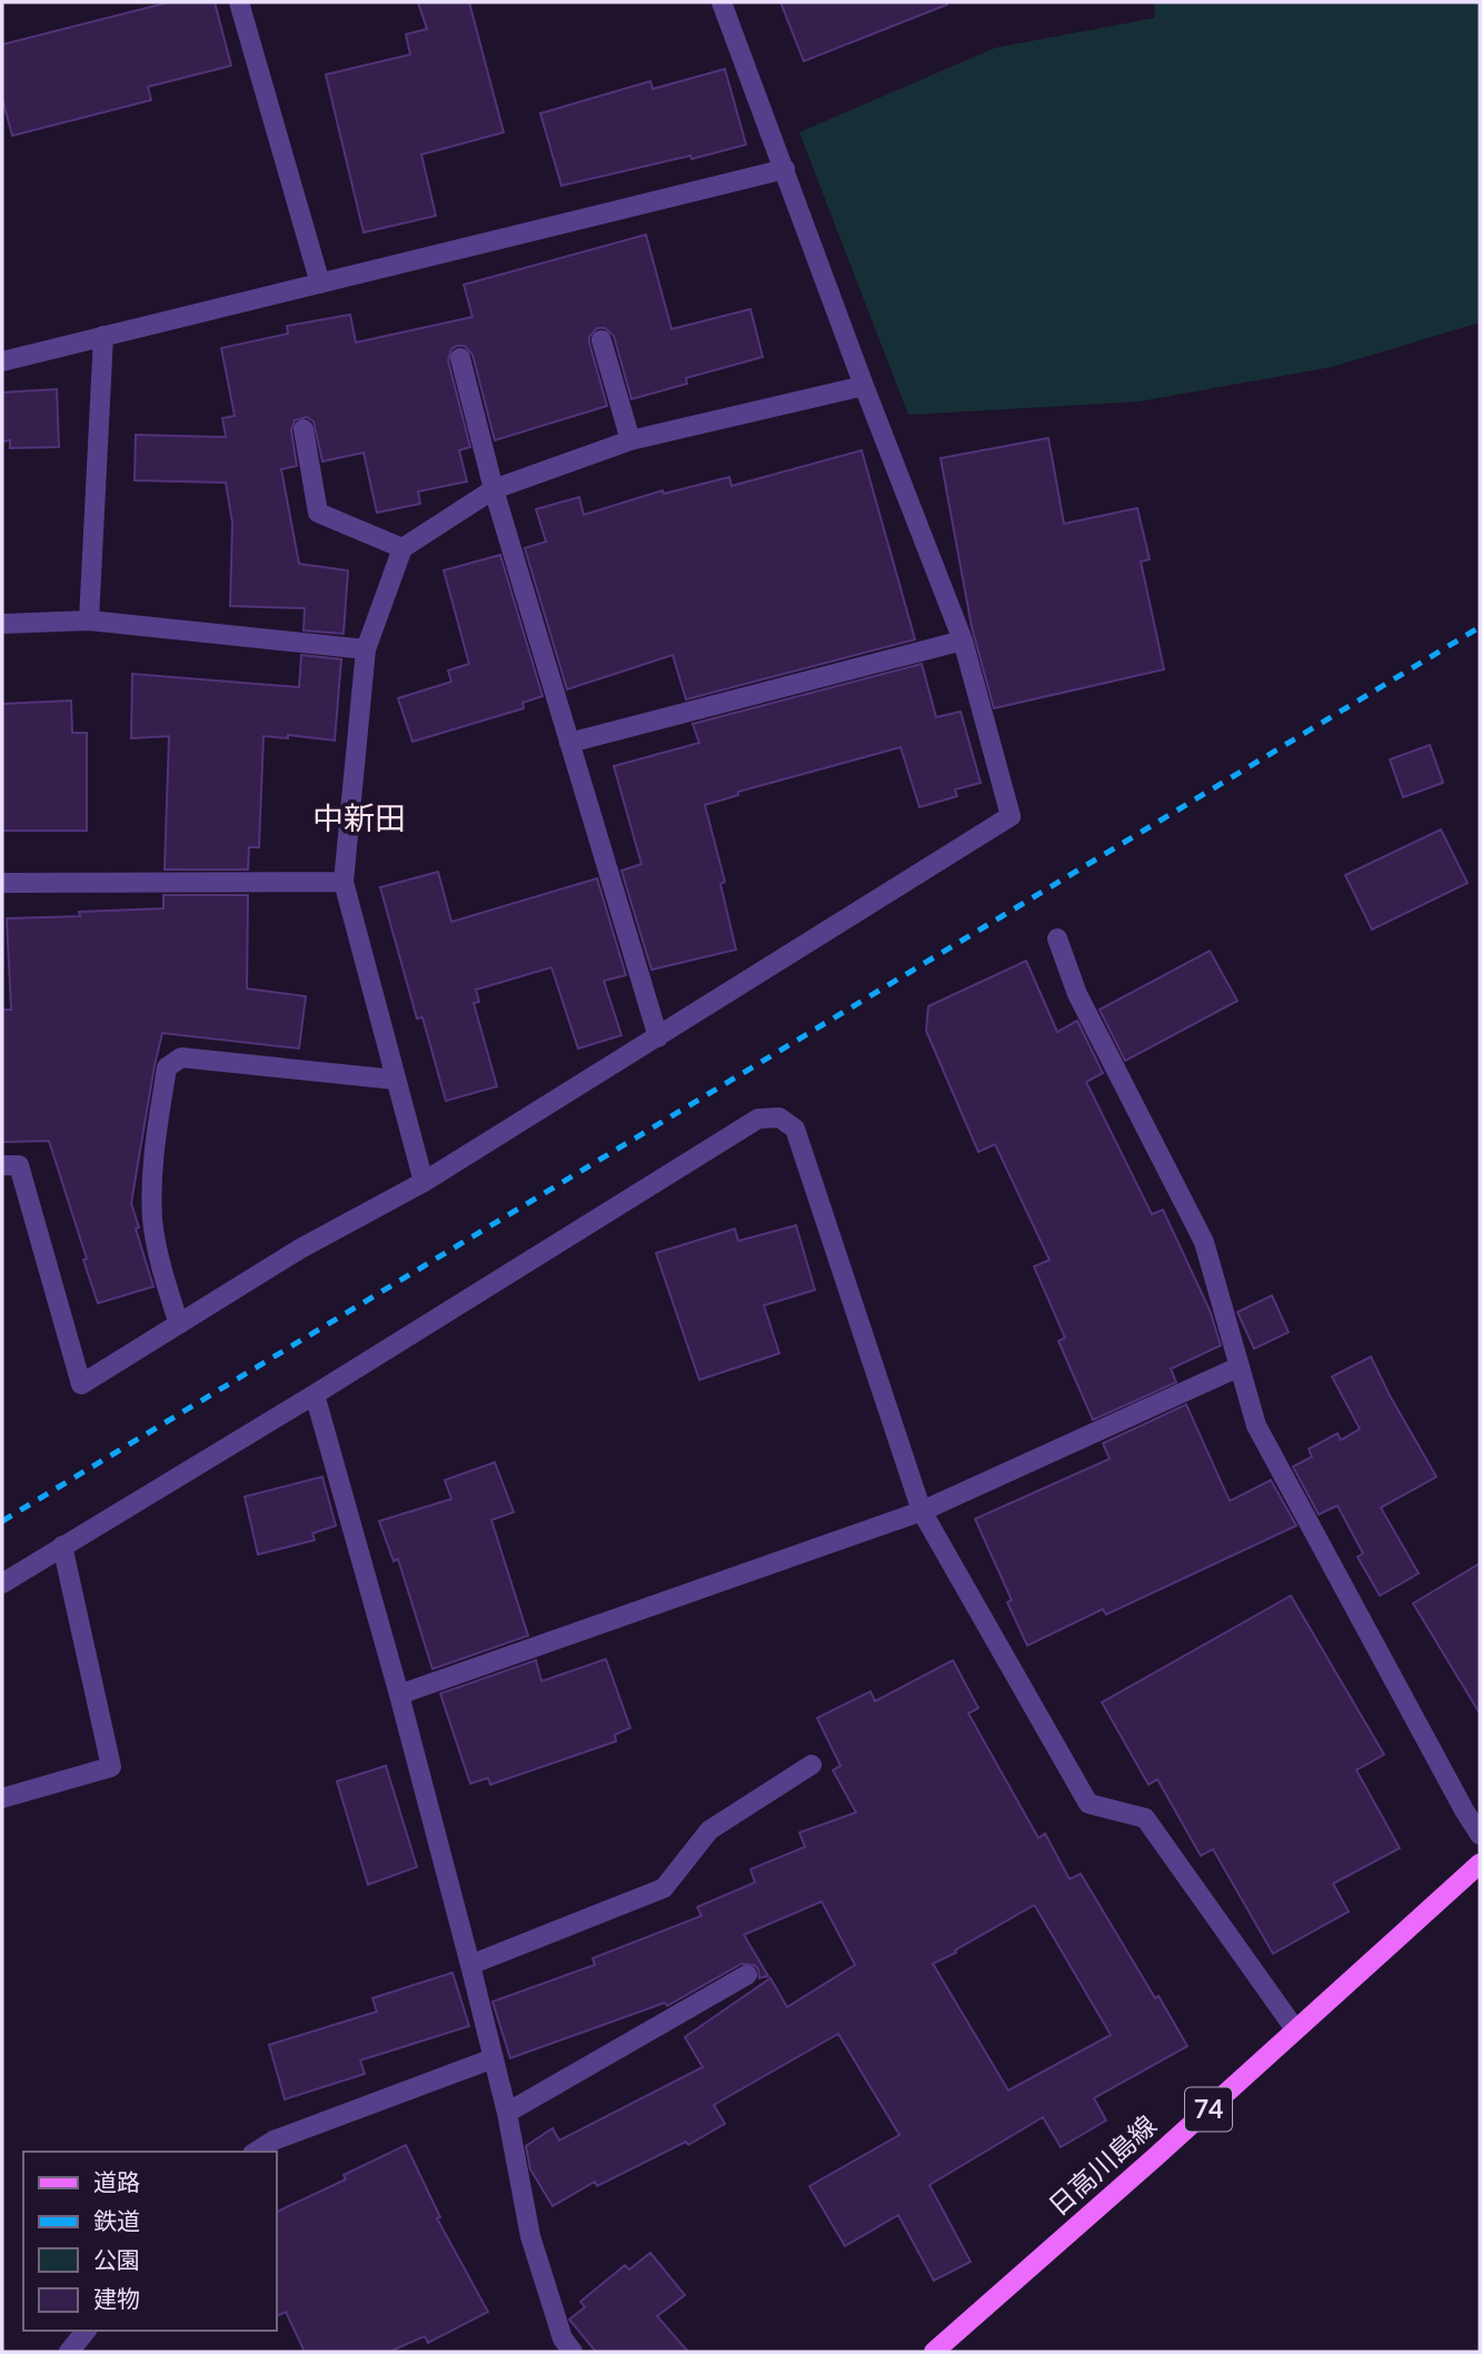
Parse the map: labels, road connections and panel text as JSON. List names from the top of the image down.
{
  "streets": {
    "main road": ["74", "日高川島線"]
  },
  "districts": ["中新田"],
  "legend": [
    "道路",
    "鉄道",
    "公園",
    "建物"
  ]
}
